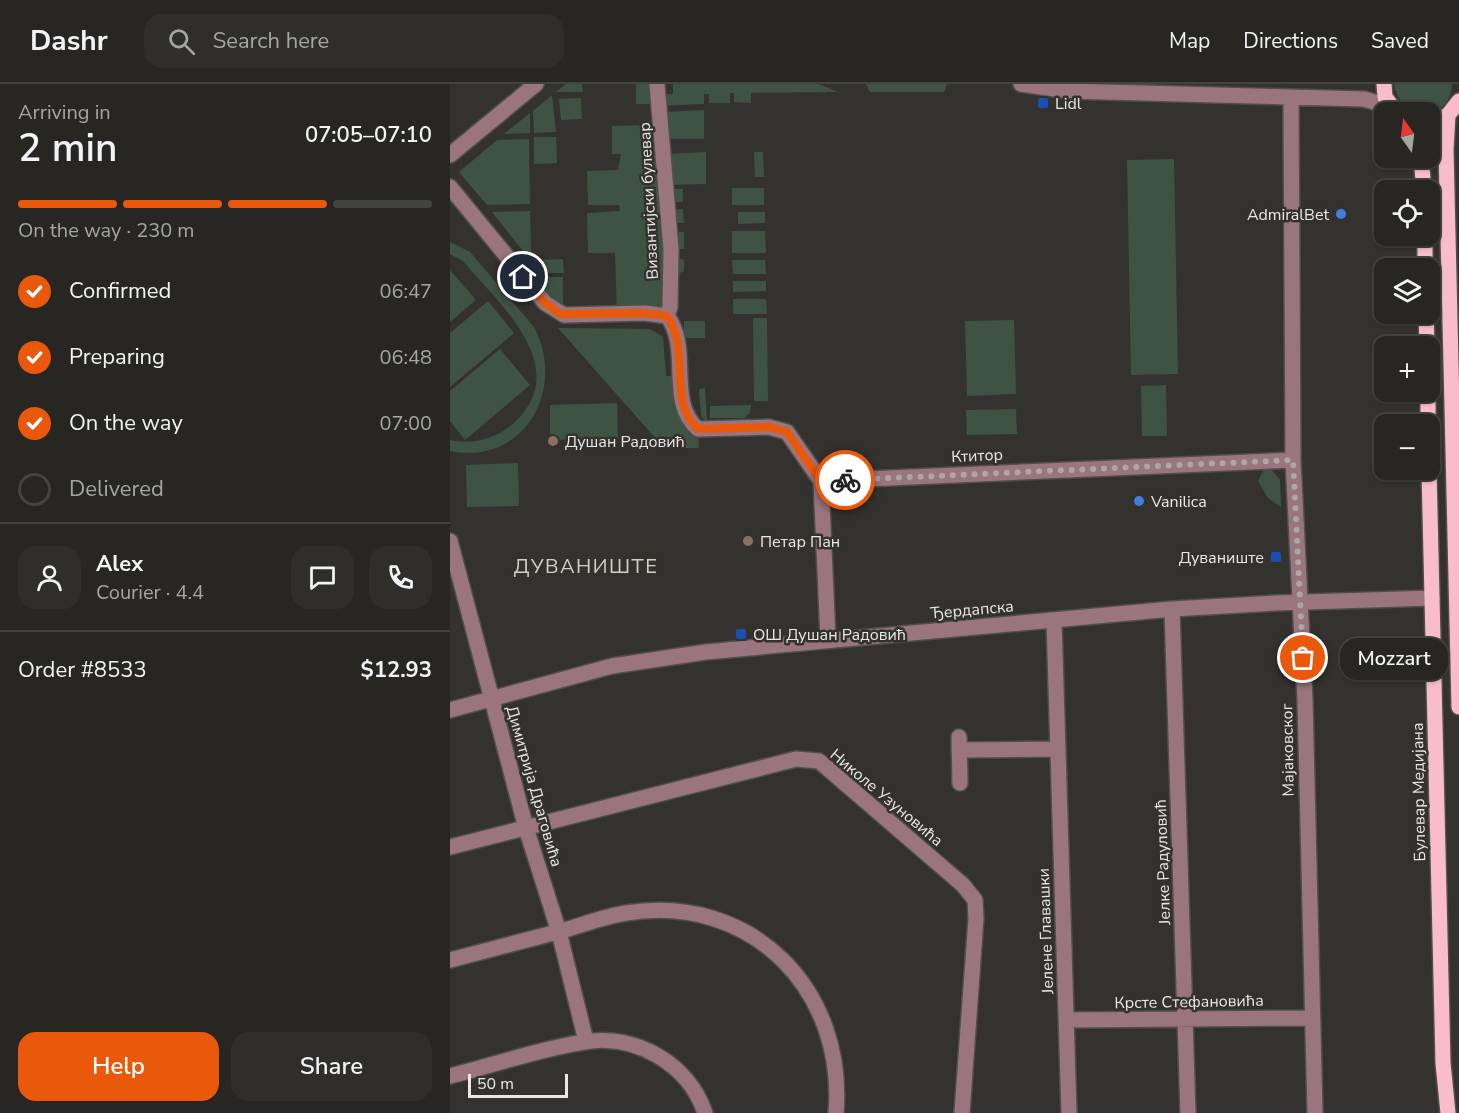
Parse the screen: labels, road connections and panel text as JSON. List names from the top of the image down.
{
  "streets": {
    "main road": ["Булевар Медијана"],
    "street": [
      "Византијски булевар",
      "Ктитор",
      "Ђердапска",
      "Мајаковског",
      "Димитрија Драговића",
      "Николе Узуновића",
      "Јелке Радуловић",
      "Јелене Главашки",
      "Крсте Стефановића"
    ]
  },
  "crossings": [
    ["Ктитор", "Мајаковског"],
    ["Ђердапска", "Мајаковског"],
    ["Ђердапска", "Димитрија Драговића"],
    ["Ђердапска", "Булевар Медијана"],
    ["Ђердапска", "Јелке Радуловић"],
    ["Ђердапска", "Јелене Главашки"],
    ["Мајаковског", "Крсте Стефановића"],
    ["Димитрија Драговића", "Николе Узуновића"],
    ["Јелке Радуловић", "Крсте Стефановића"],
    ["Јелене Главашки", "Крсте Стефановића"]
  ],
  "districts": ["ДУВАНИШТЕ"],
  "places": {
    "transit": ["Lidl", "Дуваниште", "ОШ Душан Радовић"],
    "other": [
      "AdmiralBet",
      "Душан Радовић",
      "Vanilica",
      "Петар Пан",
      "Mozzart"
    ]
  },
  "scale_bar": "50 m",
  "north": "top",
  "page": {
    "header": "Dashr",
    "search": "Search here",
    "nav": ["Map", "Directions", "Saved"],
    "heading": ["2 min", "Arriving in", "07:05–07:10"],
    "panel": [
      "Alex",
      "Courier · 4.4",
      "Order #8533",
      "$12.93"
    ],
    "map_buttons": ["+", "−"],
    "bar": "On the way · 230 m",
    "list": [
      ["Confirmed", "06:47"],
      ["Preparing", "06:48"],
      ["On the way", "07:00"],
      "Delivered"
    ],
    "bubble": "Mozzart",
    "buttons": ["Help", "Share"],
    "scale": "50 m"
  }
}
